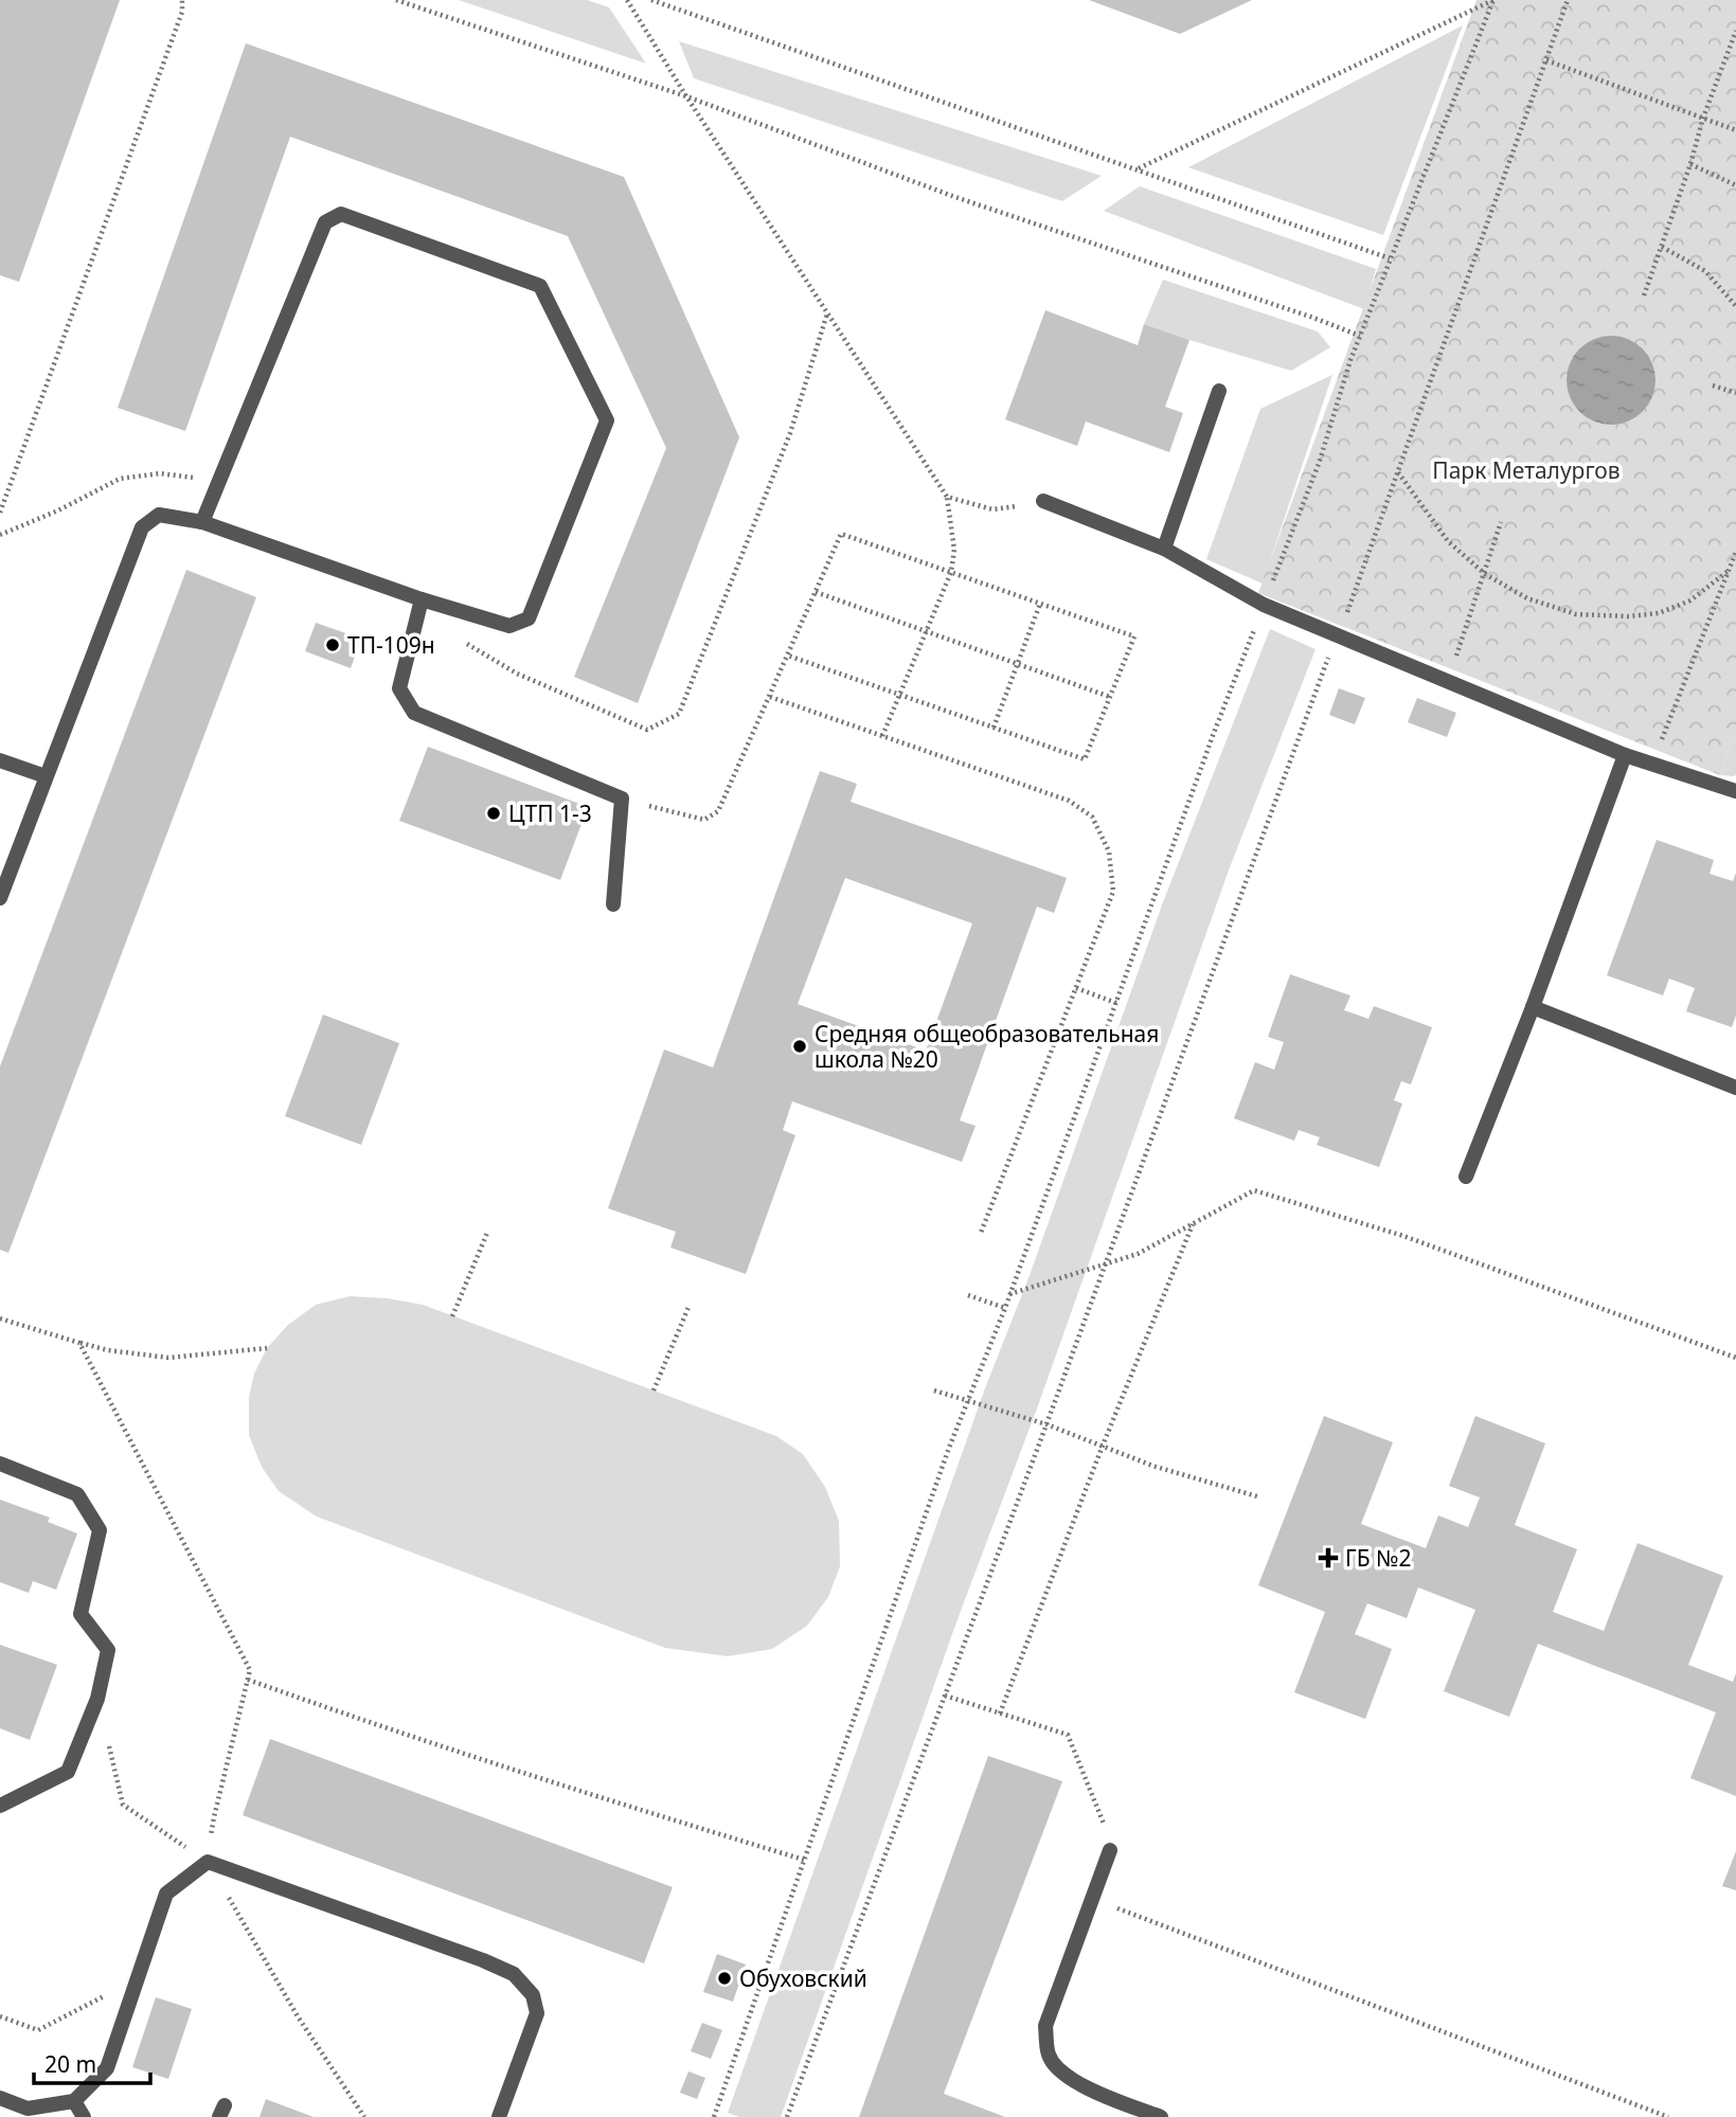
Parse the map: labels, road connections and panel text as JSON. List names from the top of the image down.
{
  "parks": ["Парк Металургов"],
  "places": {
    "other": [
      "ТП-109н",
      "ЦТП 1-3",
      "Средняя общеобразовательная школа №20",
      "Обуховский"
    ],
    "health": ["ГБ №2"]
  },
  "scale_bar": "20 m"
}
